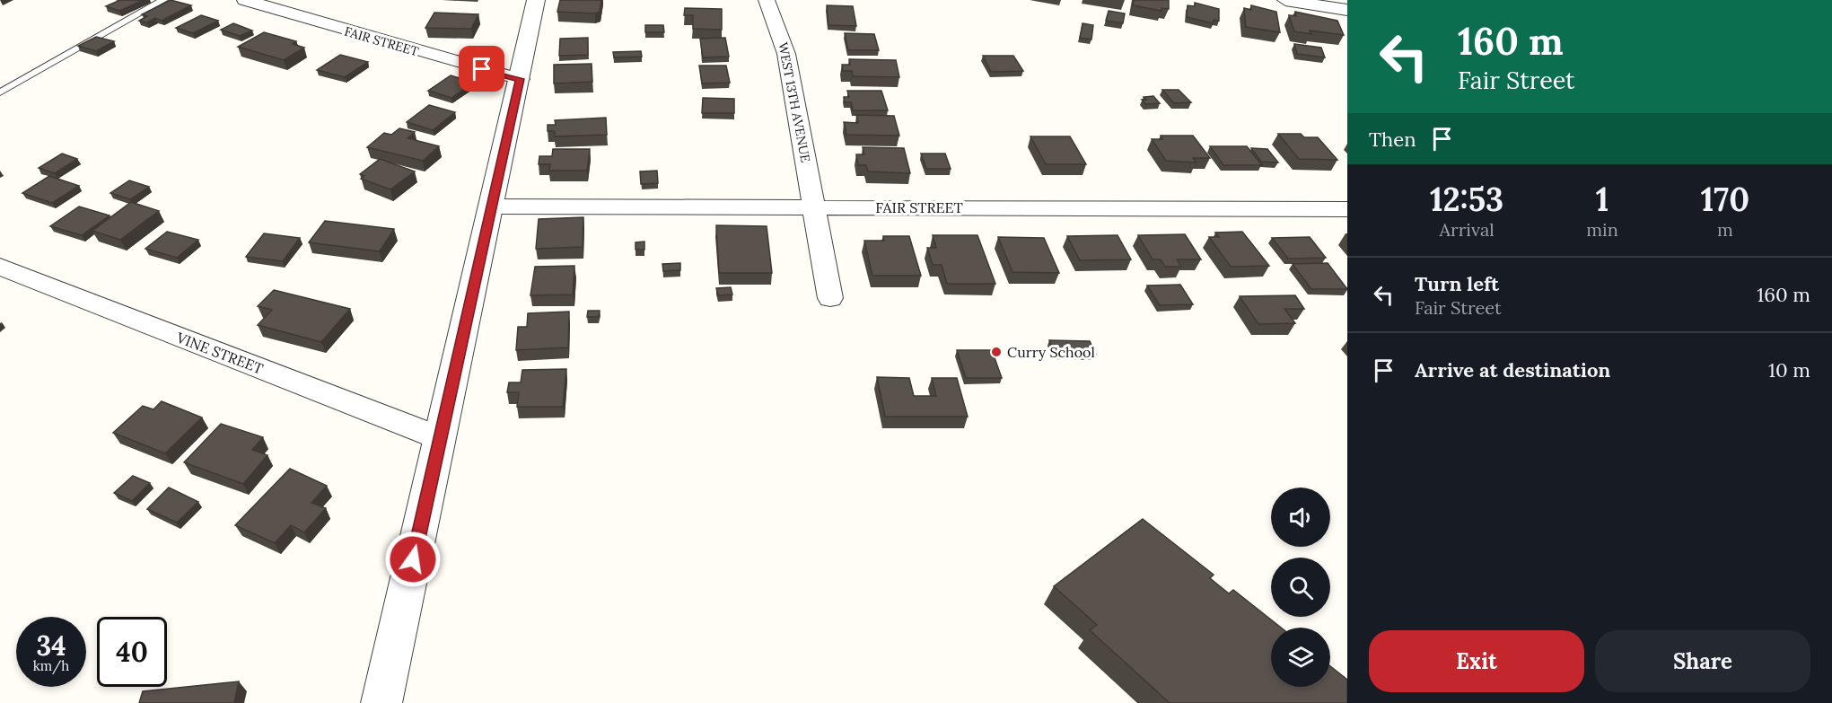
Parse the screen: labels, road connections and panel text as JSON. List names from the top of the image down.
{
  "streets": {
    "street": ["FAIR STREET", "WEST 13TH AVENUE", "VINE STREET"]
  },
  "crossings": [
    ["FAIR STREET", "WEST 13TH AVENUE"]
  ],
  "places": ["Curry School"],
  "page": {
    "turn": ["160 m", "Fair Street"],
    "then": "Then",
    "eta": [
      "12:53",
      "Arrival",
      "1",
      "min",
      "170",
      "m"
    ],
    "list": [
      {
        "name": "Turn left",
        "note": "Fair Street",
        "value": "160 m"
      },
      {
        "name": "Arrive at destination",
        "value": "10 m"
      }
    ],
    "speed": "34 km/h",
    "limit": "40",
    "buttons": ["Exit", "Share"]
  }
}
